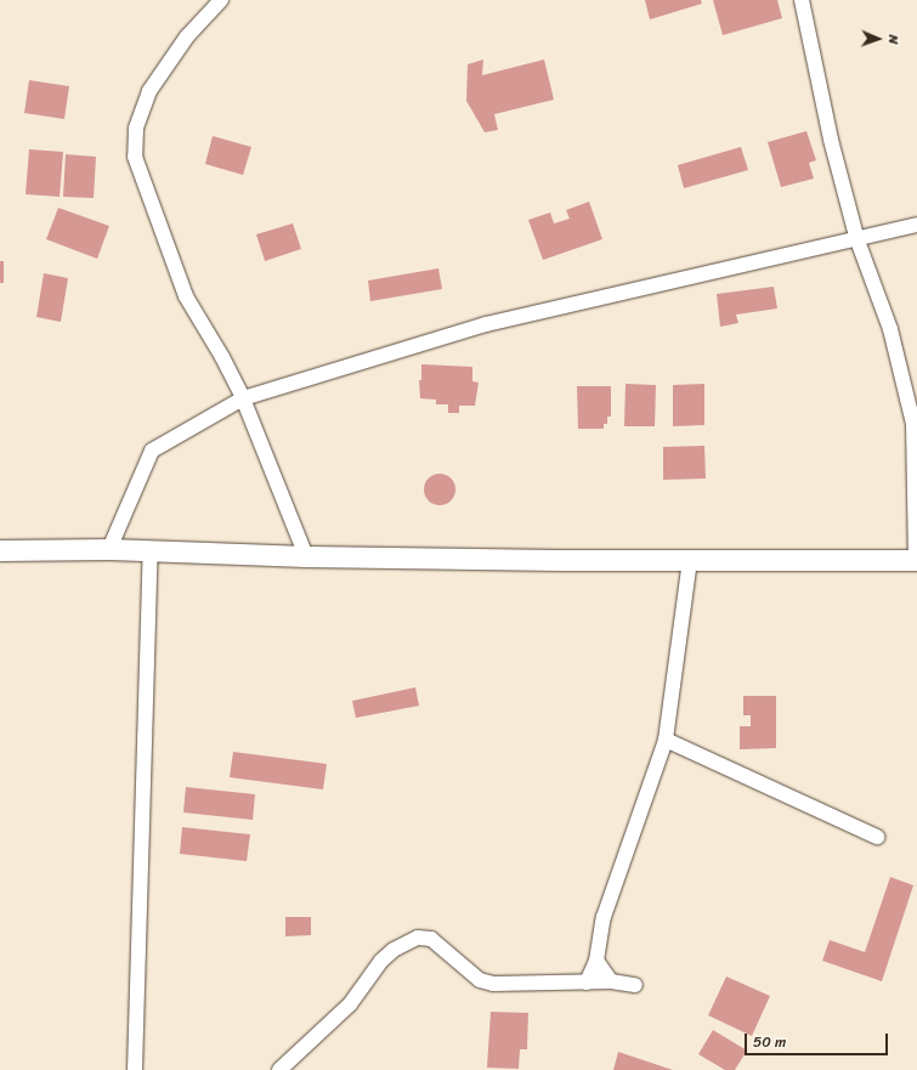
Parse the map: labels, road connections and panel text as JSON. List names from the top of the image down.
{
  "scale_bar": "50 m",
  "north": "right"
}
